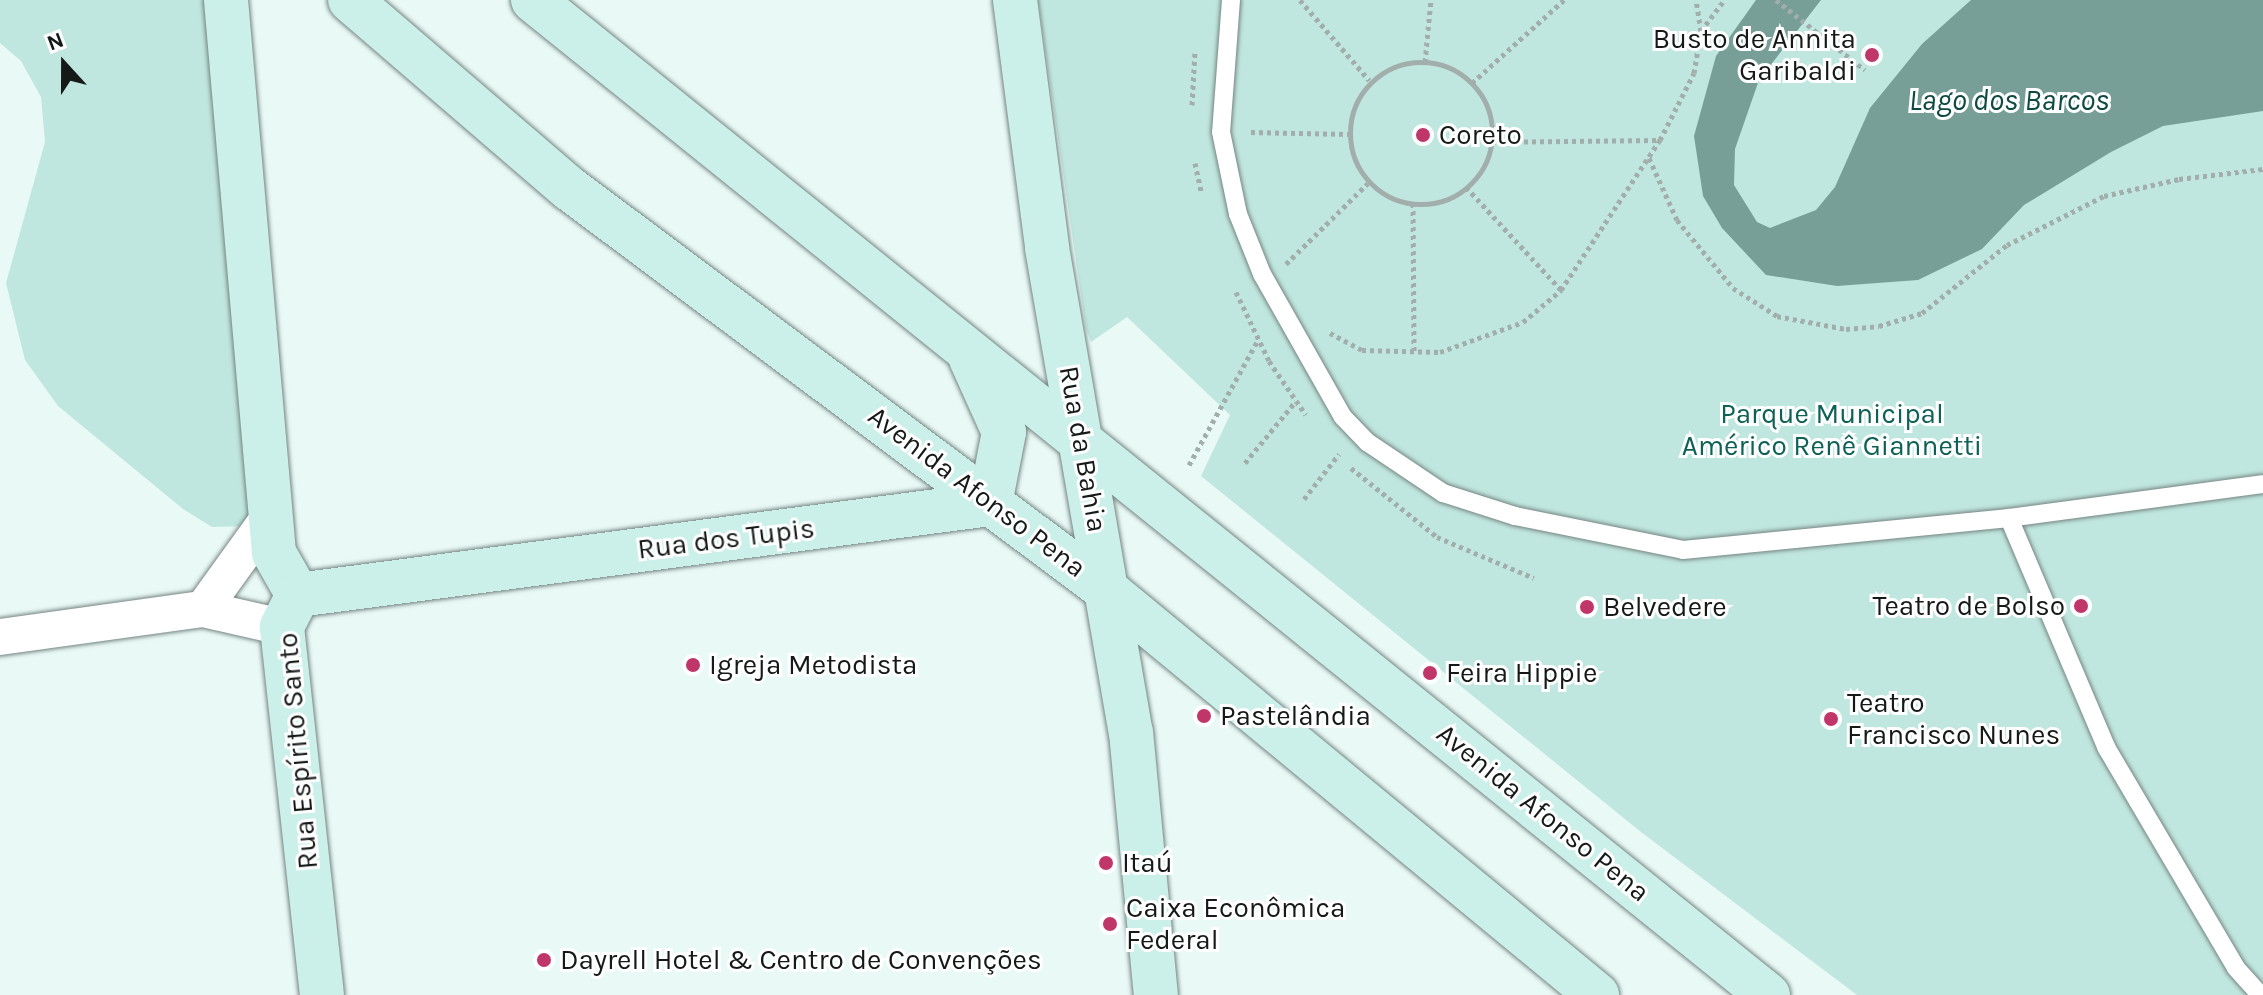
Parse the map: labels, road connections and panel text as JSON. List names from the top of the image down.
{
  "streets": {
    "main road": [
      "Rua da Bahia",
      "Avenida Afonso Pena",
      "Rua dos Tupis",
      "Rua Espírito Santo"
    ]
  },
  "crossings": [
    ["Rua da Bahia", "Avenida Afonso Pena"],
    ["Avenida Afonso Pena", "Rua dos Tupis"],
    ["Rua dos Tupis", "Rua Espírito Santo"]
  ],
  "water": ["Lago dos Barcos"],
  "parks": ["Parque Municipal Américo Renê Giannetti"],
  "places": [
    "Busto de Annita Garibaldi",
    "Coreto",
    "Teatro de Bolso",
    "Belvedere",
    "Igreja Metodista",
    "Feira Hippie",
    "Pastelândia",
    "Teatro Francisco Nunes",
    "Itaú",
    "Caixa Econômica Federal",
    "Dayrell Hotel & Centro de Convenções"
  ],
  "north": "top"
}
